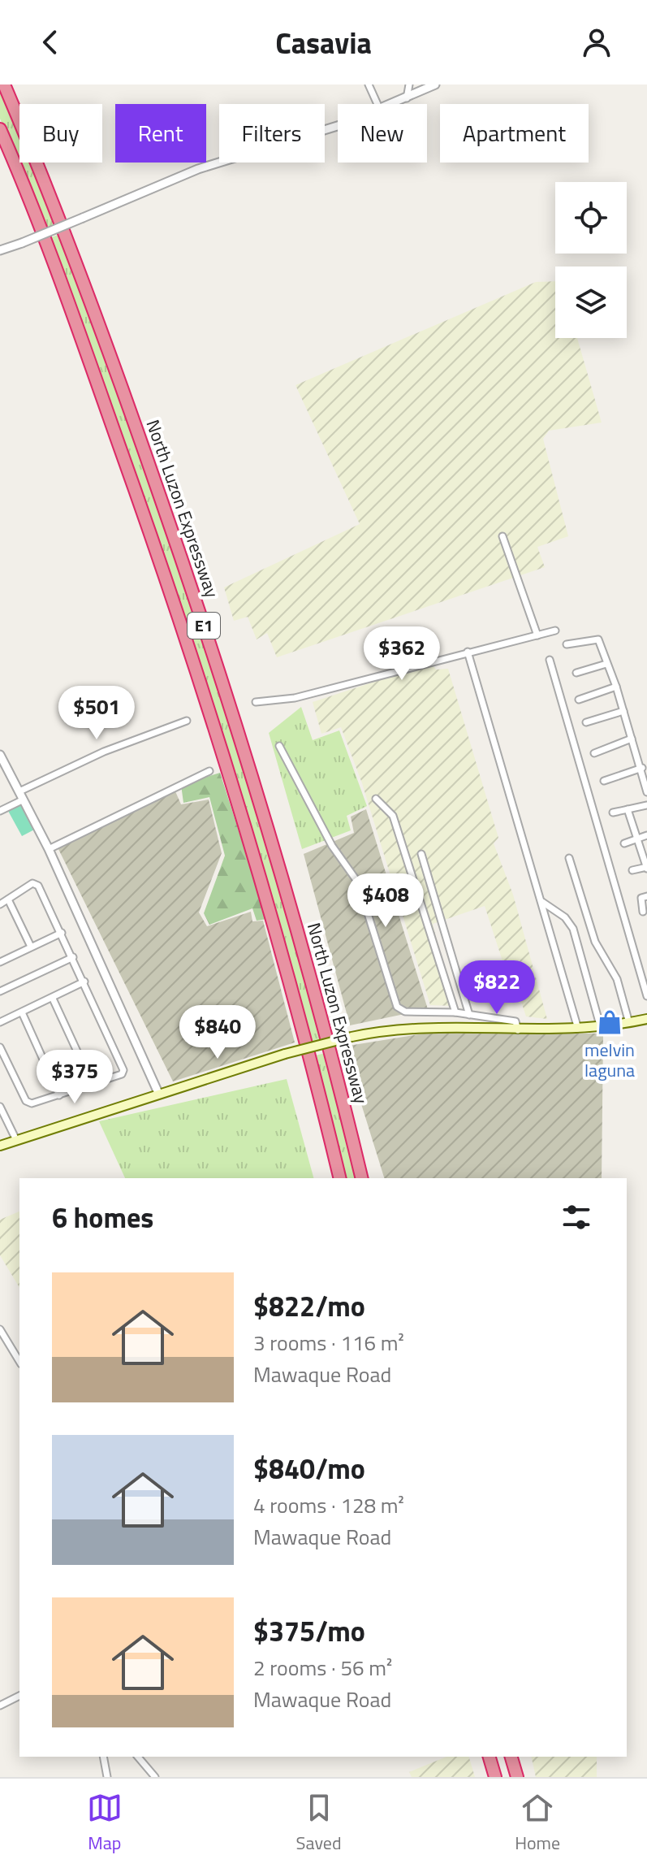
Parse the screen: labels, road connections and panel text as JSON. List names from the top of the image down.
{
  "streets": {
    "highway": ["North Luzon Expressway", "E1"]
  },
  "places": {
    "shop": ["melvin laguna"]
  },
  "page": {
    "header": "Casavia",
    "chip": [
      "Buy",
      "Rent",
      "Filters",
      "New",
      "Apartment"
    ],
    "price": [
      "$362",
      "$501",
      "$408",
      "$822",
      "$840",
      "$375"
    ],
    "heading": "6 homes",
    "list": [
      {
        "name": "$822/mo",
        "note": "3 rooms · 116 m² · Mawaque Road"
      },
      {
        "name": "$840/mo",
        "note": "4 rooms · 128 m² · Mawaque Road"
      },
      {
        "name": "$375/mo",
        "note": "2 rooms · 56 m² · Mawaque Road"
      }
    ],
    "tabs": ["Map", "Saved", "Home"]
  }
}
